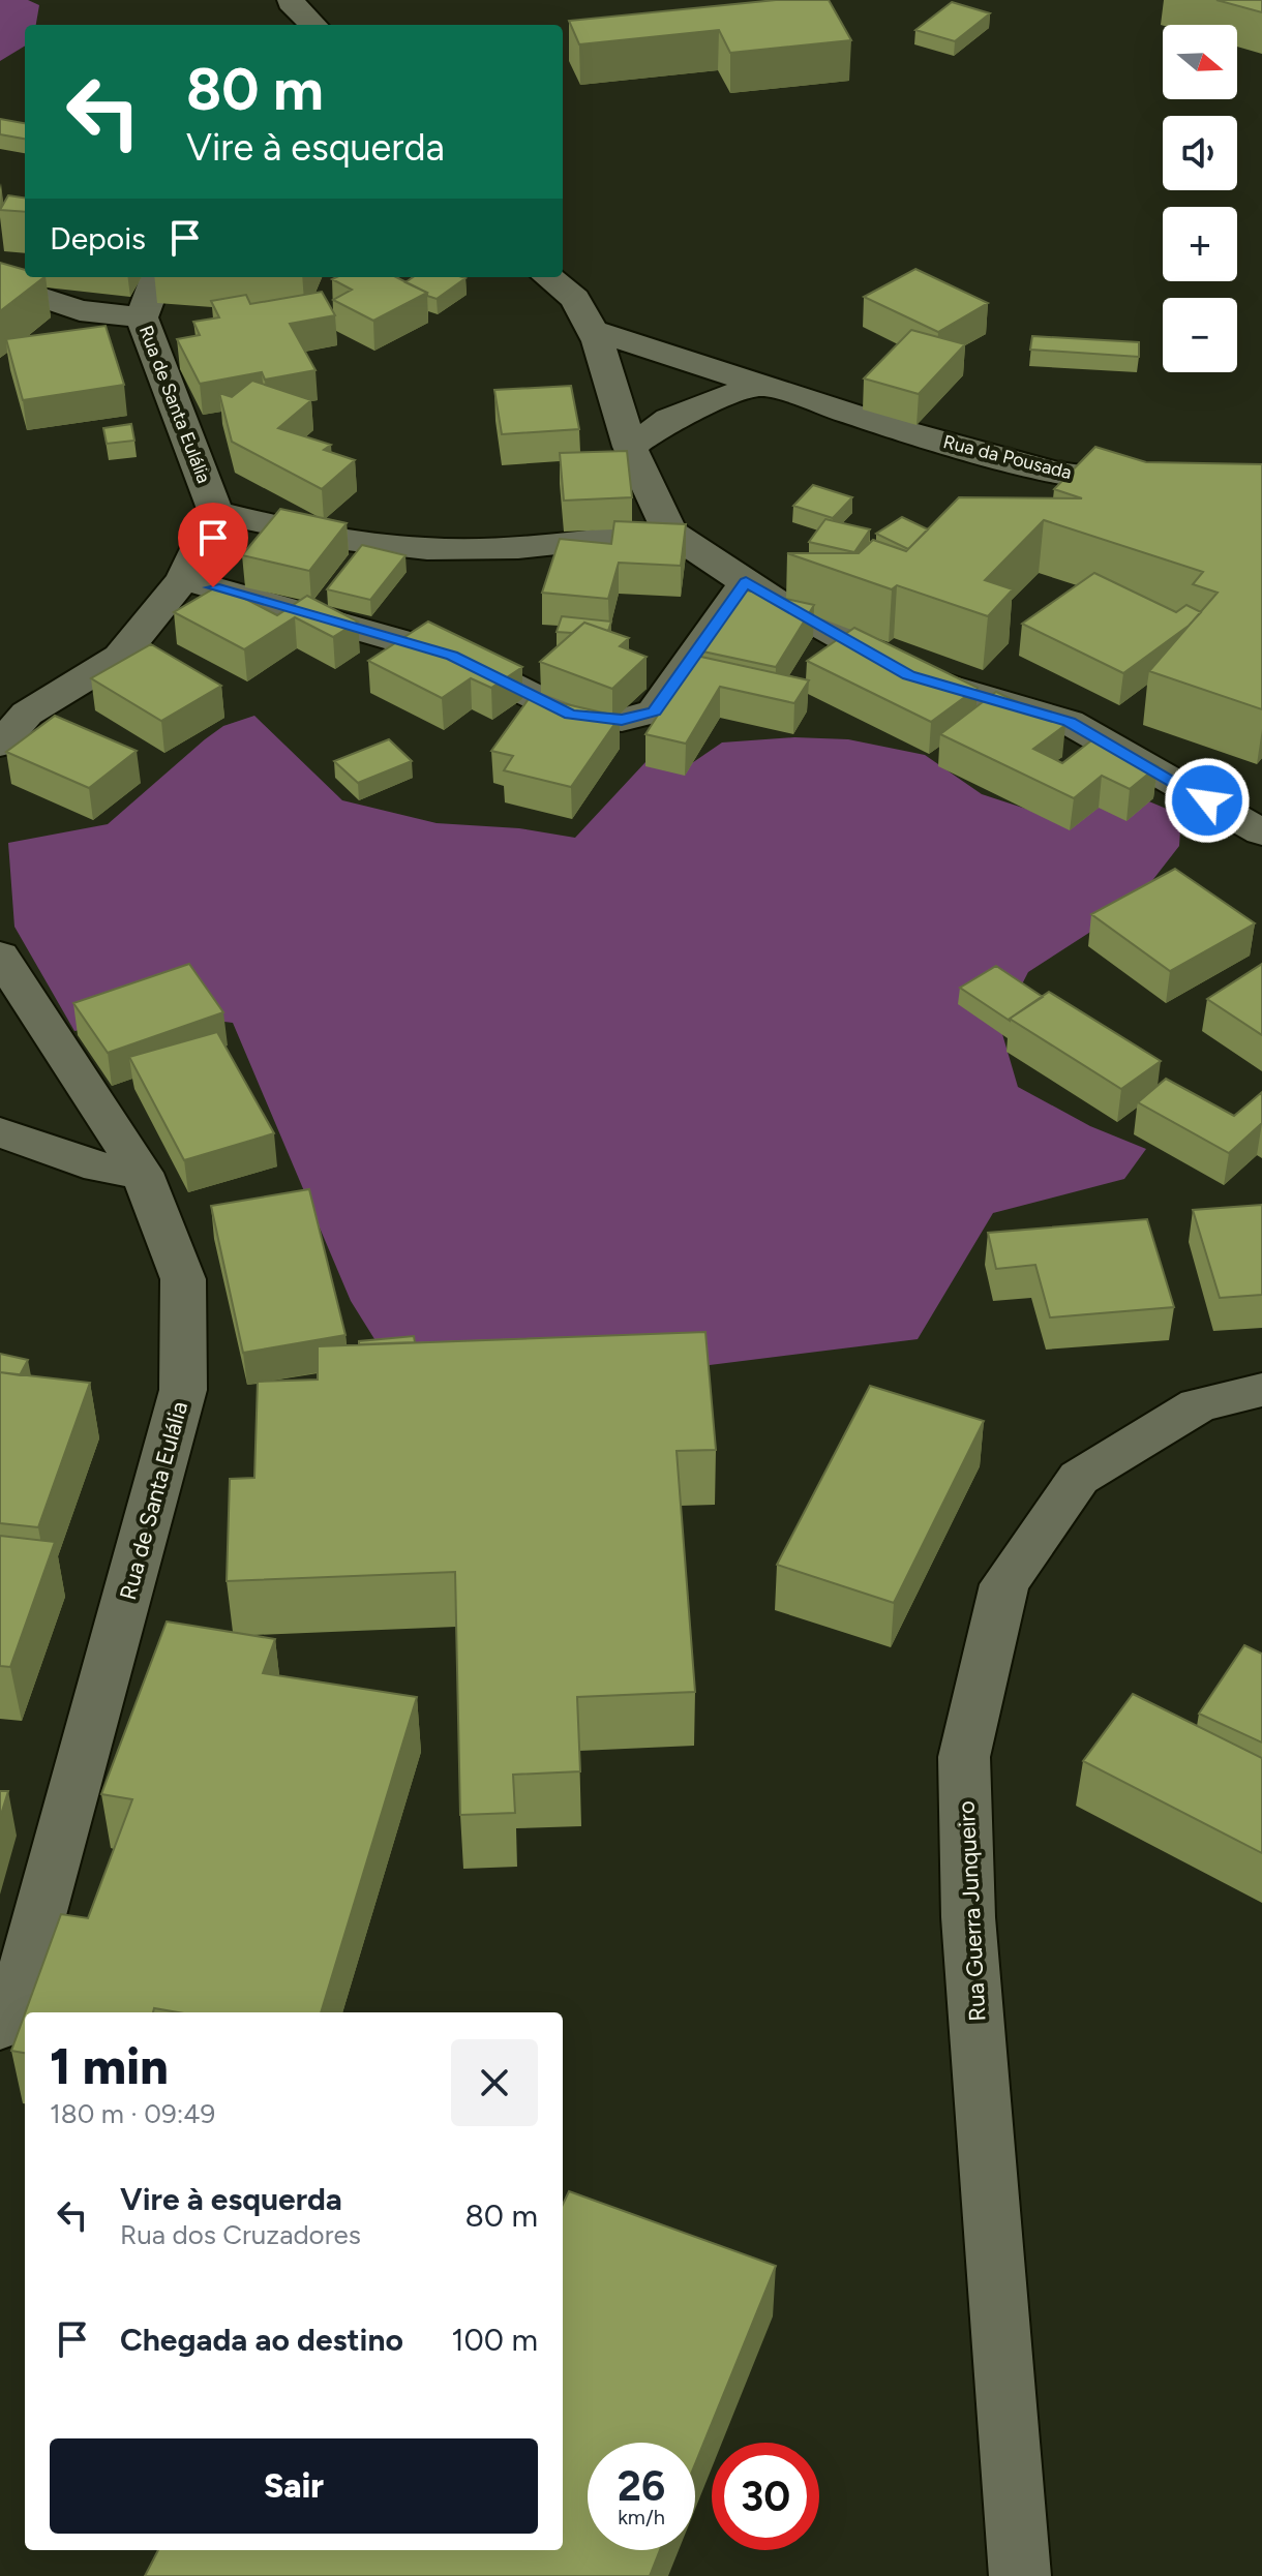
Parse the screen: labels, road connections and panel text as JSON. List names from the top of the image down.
{
  "streets": {
    "street": ["Rua de Santa Eulália", "Rua da Pousada", "Rua Guerra Junqueiro"]
  },
  "north": "right",
  "page": {
    "map_buttons": ["+", "−"],
    "turn": ["80 m", "Vire à esquerda"],
    "then": "Depois",
    "heading": ["1 min", "180 m · 09:49"],
    "list": [
      {
        "name": "Vire à esquerda",
        "note": "Rua dos Cruzadores",
        "value": "80 m"
      },
      {
        "name": "Chegada ao destino",
        "value": "100 m"
      }
    ],
    "buttons": "Sair",
    "speed": "26 km/h",
    "limit": "30"
  }
}
